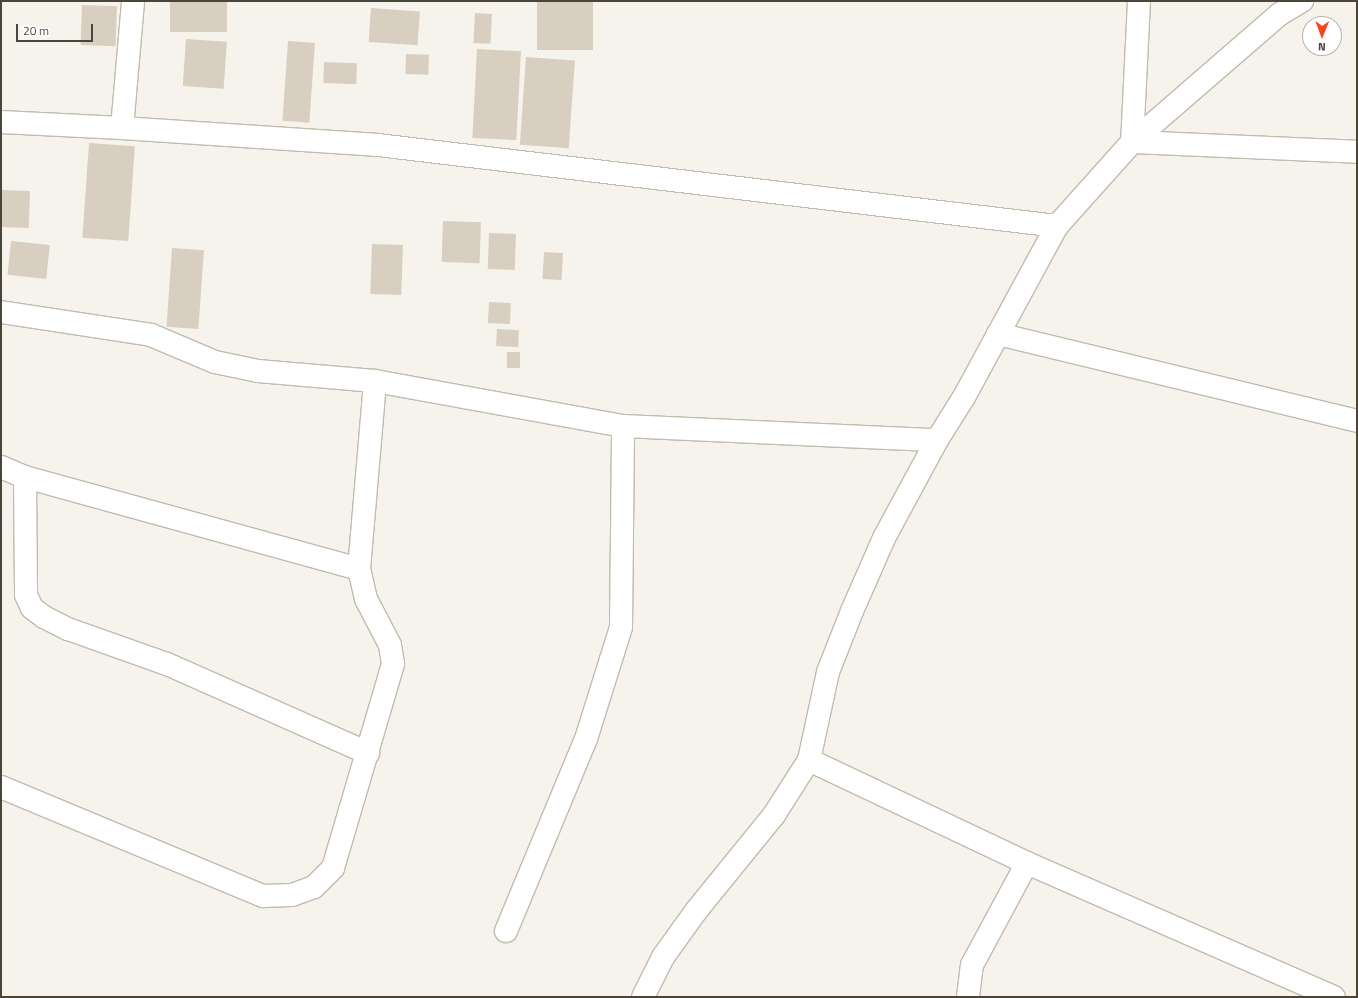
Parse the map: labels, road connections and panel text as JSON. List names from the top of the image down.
{
  "scale_bar": "20 m",
  "north": "bottom"
}
